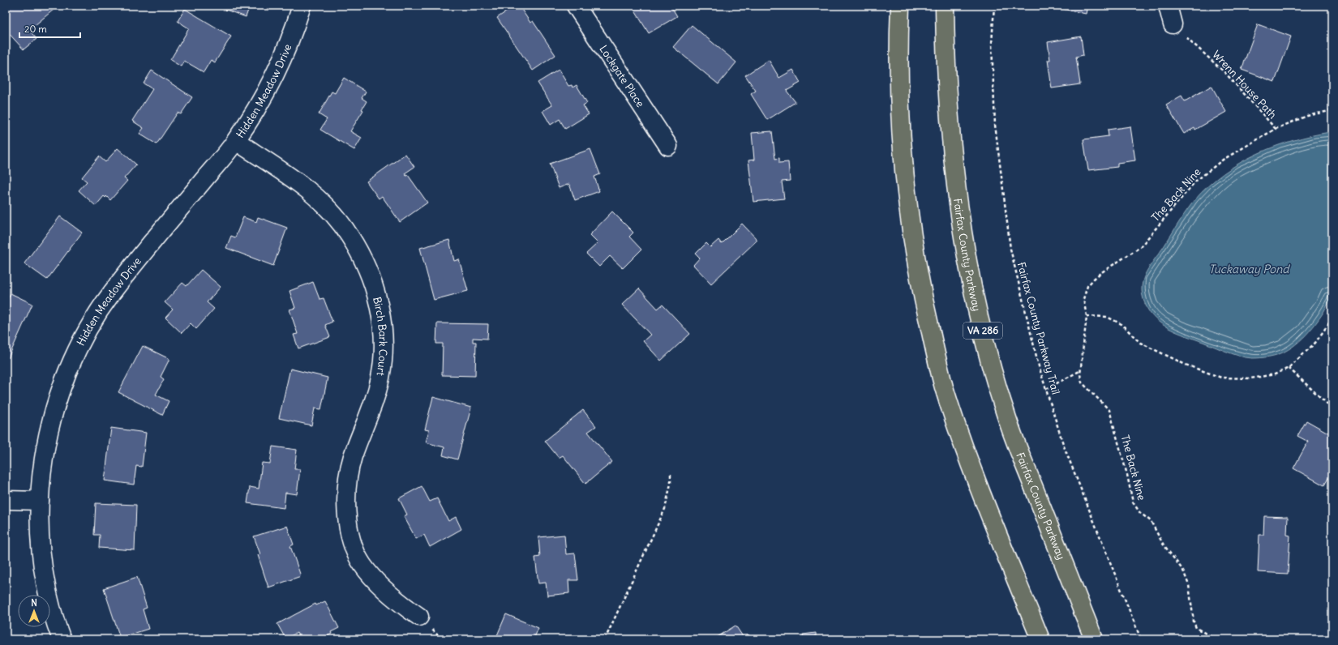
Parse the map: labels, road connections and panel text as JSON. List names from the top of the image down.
{
  "streets": {
    "highway": ["Fairfax County Parkway", "VA 286"],
    "street": ["Lockgate Place", "Hidden Meadow Drive", "Birch Bark Court"],
    "path": ["Wrenn House Path", "The Back Nine", "Fairfax County Parkway Trail"]
  },
  "crossings": [
    ["Wrenn House Path", "The Back Nine"],
    ["Hidden Meadow Drive", "Birch Bark Court"]
  ],
  "water": ["Tuckaway Pond"],
  "scale_bar": "20 m",
  "north": "top"
}
